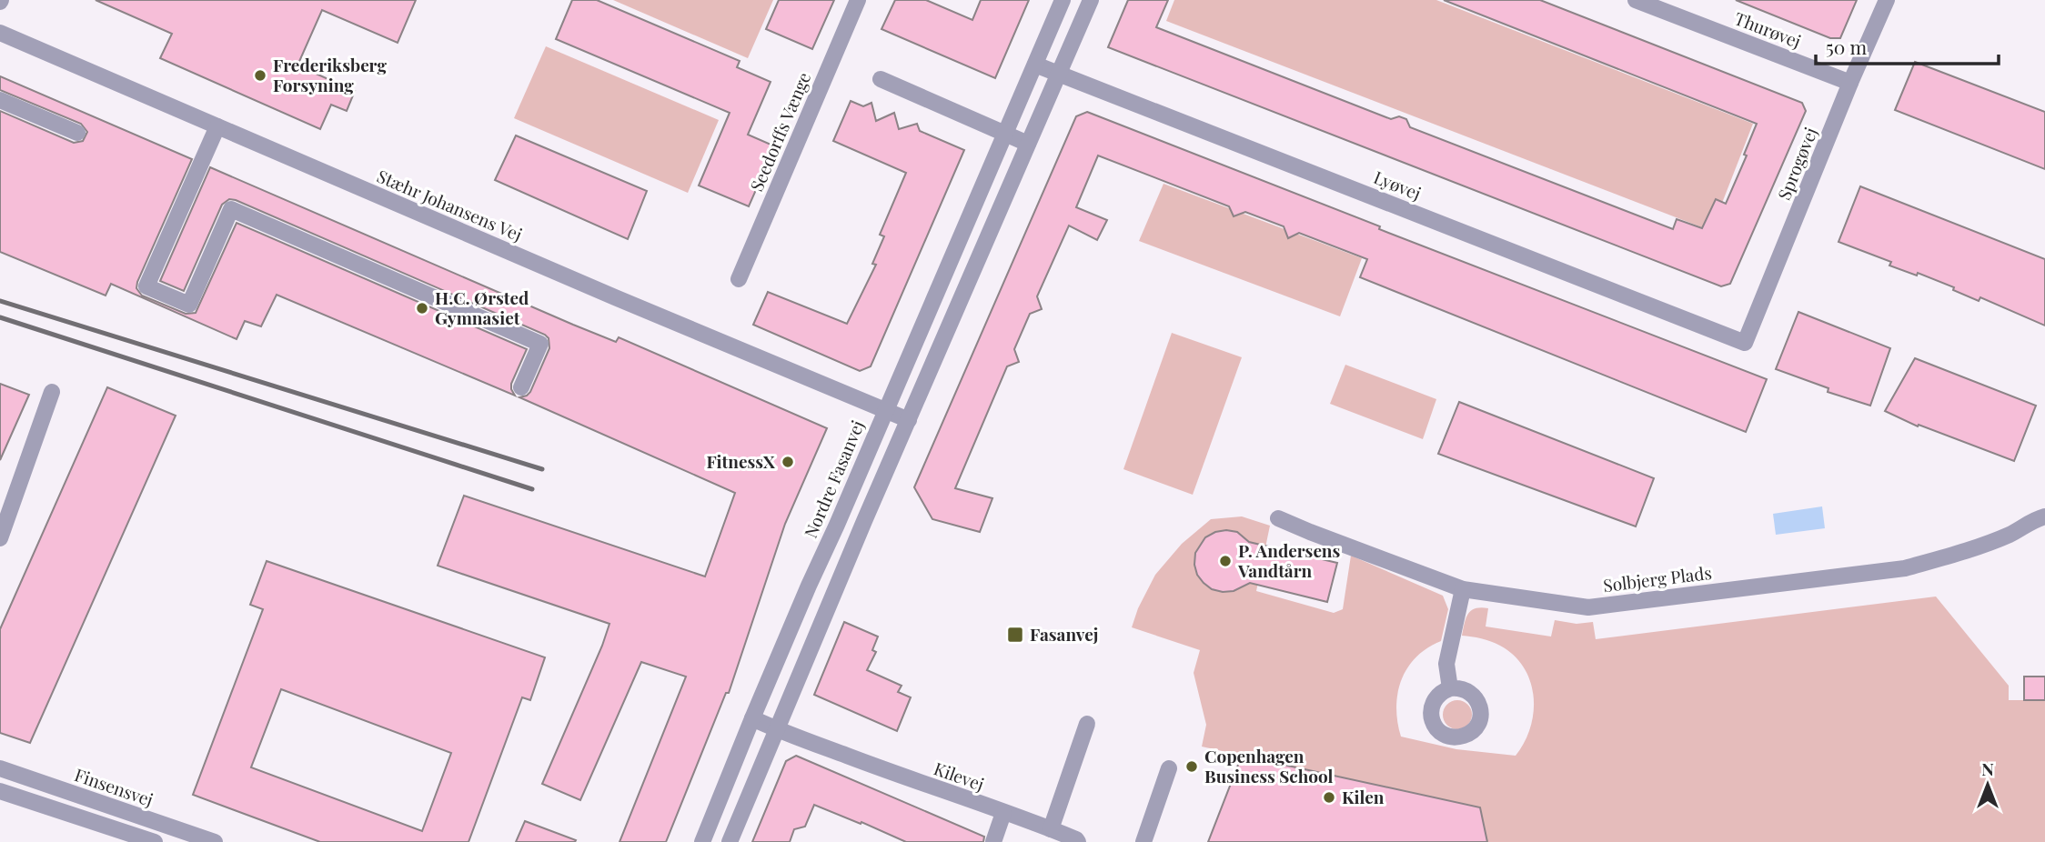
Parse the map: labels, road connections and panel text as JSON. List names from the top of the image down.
{
  "streets": {
    "street": [
      "Thurøvej",
      "Seedorffs Vænge",
      "Sprogøvej",
      "Lyøvej",
      "Stæhr Johansens Vej",
      "Nordre Fasanvej",
      "Solbjerg Plads",
      "Kilevej",
      "Finsensvej"
    ]
  },
  "crossings": [
    ["Thurøvej", "Sprogøvej"],
    ["Sprogøvej", "Lyøvej"],
    ["Lyøvej", "Nordre Fasanvej"],
    ["Stæhr Johansens Vej", "Nordre Fasanvej"],
    ["Nordre Fasanvej", "Kilevej"]
  ],
  "places": {
    "other": [
      "Frederiksberg Forsyning",
      "H.C. Ørsted Gymnasiet",
      "FitnessX",
      "P. Andersens Vandtårn",
      "Copenhagen Business School",
      "Kilen"
    ],
    "transit": ["Fasanvej"]
  },
  "scale_bar": "50 m",
  "north": "top"
}
